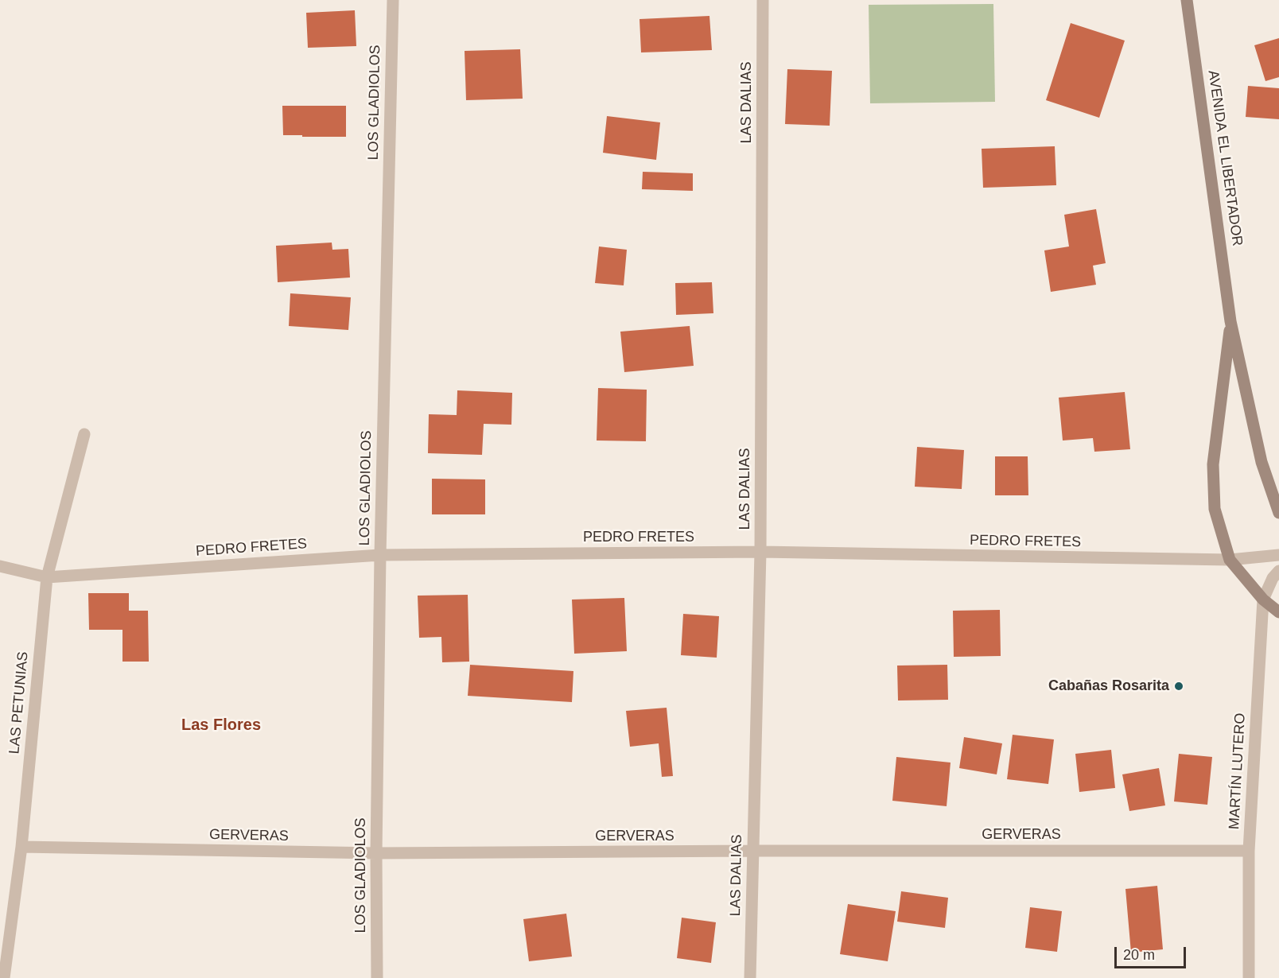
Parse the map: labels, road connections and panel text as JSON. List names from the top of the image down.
{
  "streets": {
    "main road": ["AVENIDA EL LIBERTADOR"],
    "street": [
      "LOS GLADIOLOS",
      "LAS DALIAS",
      "PEDRO FRETES",
      "LAS PETUNIAS",
      "MARTÍN LUTERO",
      "GERVERAS"
    ]
  },
  "crossings": [
    ["LOS GLADIOLOS", "PEDRO FRETES"],
    ["LOS GLADIOLOS", "GERVERAS"],
    ["LAS DALIAS", "PEDRO FRETES"],
    ["LAS DALIAS", "GERVERAS"],
    ["AVENIDA EL LIBERTADOR", "PEDRO FRETES"],
    ["AVENIDA EL LIBERTADOR", "MARTÍN LUTERO"],
    ["PEDRO FRETES", "LAS PETUNIAS"],
    ["LAS PETUNIAS", "GERVERAS"],
    ["MARTÍN LUTERO", "GERVERAS"]
  ],
  "districts": ["Las Flores"],
  "places": ["Cabañas Rosarita"],
  "scale_bar": "20 m"
}
